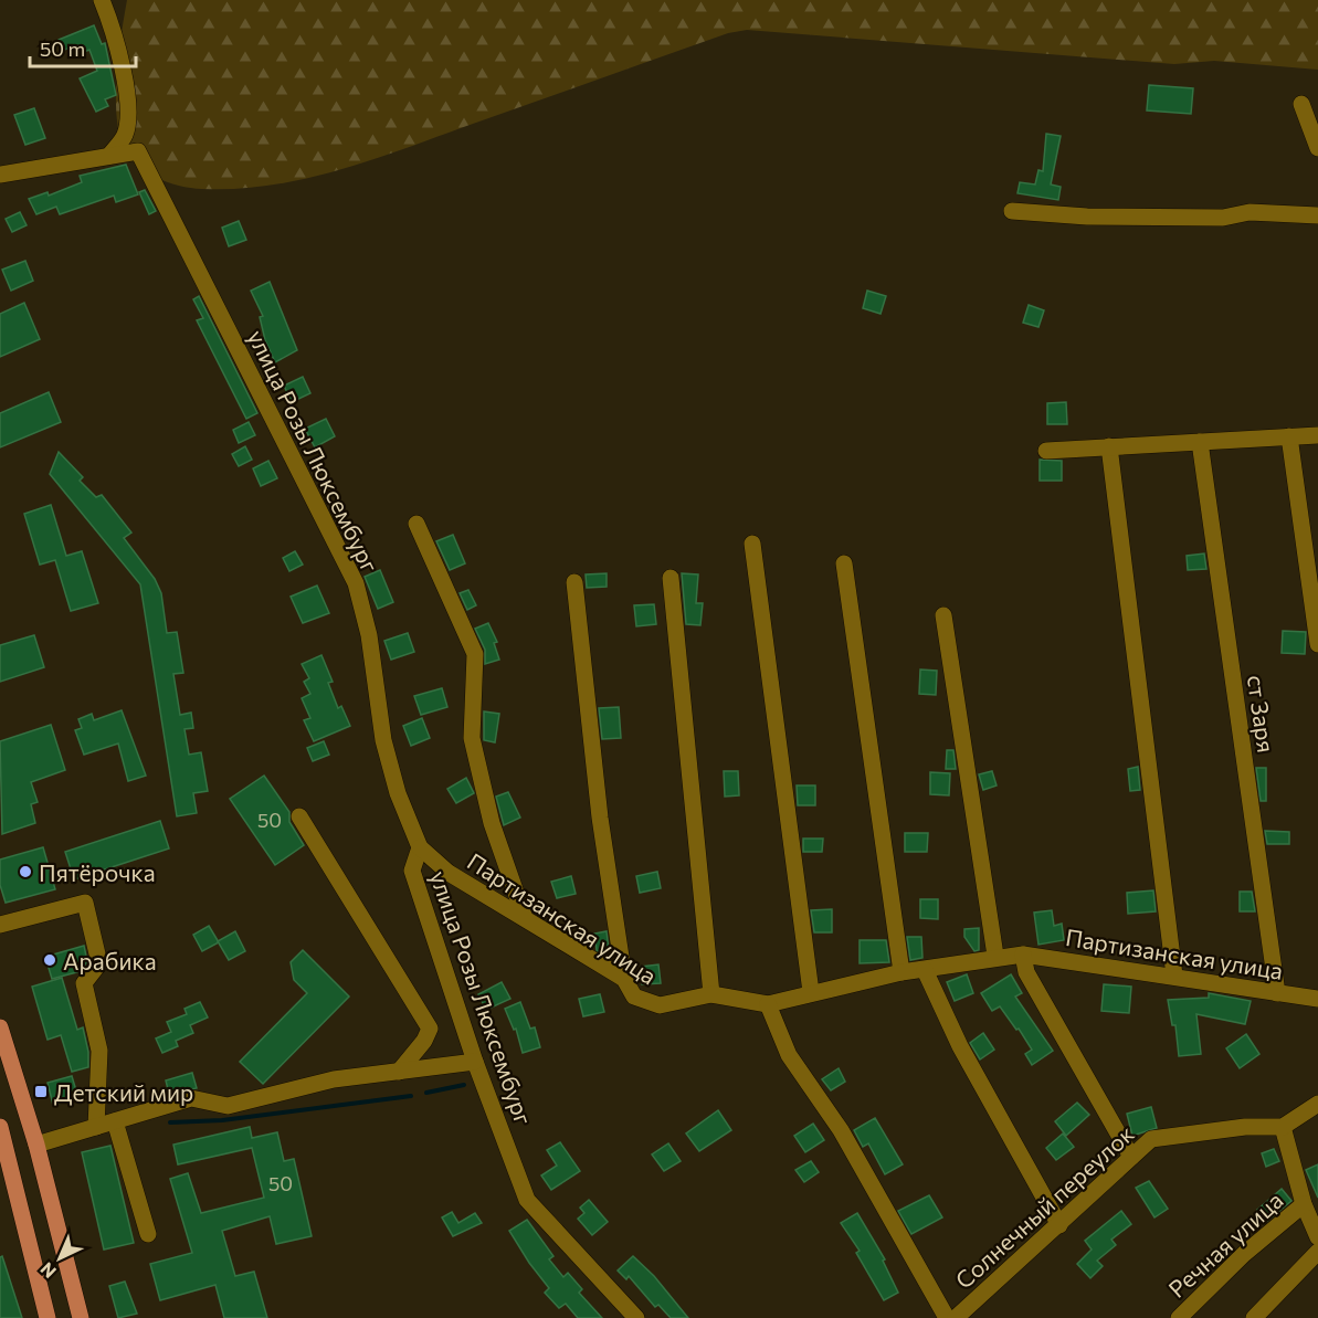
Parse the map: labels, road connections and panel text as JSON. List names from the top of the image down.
{
  "streets": {
    "street": [
      "улица Розы Люксембург",
      "ст Заря",
      "Партизанская улица",
      "Солнечный переулок",
      "Речная улица"
    ]
  },
  "crossings": [
    ["улица Розы Люксембург", "Партизанская улица"],
    ["ст Заря", "Партизанская улица"],
    ["Солнечный переулок", "Речная улица"]
  ],
  "places": {
    "other": ["Пятёрочка", "Арабика"],
    "transit": ["Детский мир"]
  },
  "house_numbers": ["50", "50"],
  "scale_bar": "50 m",
  "north": "bottom left"
}
